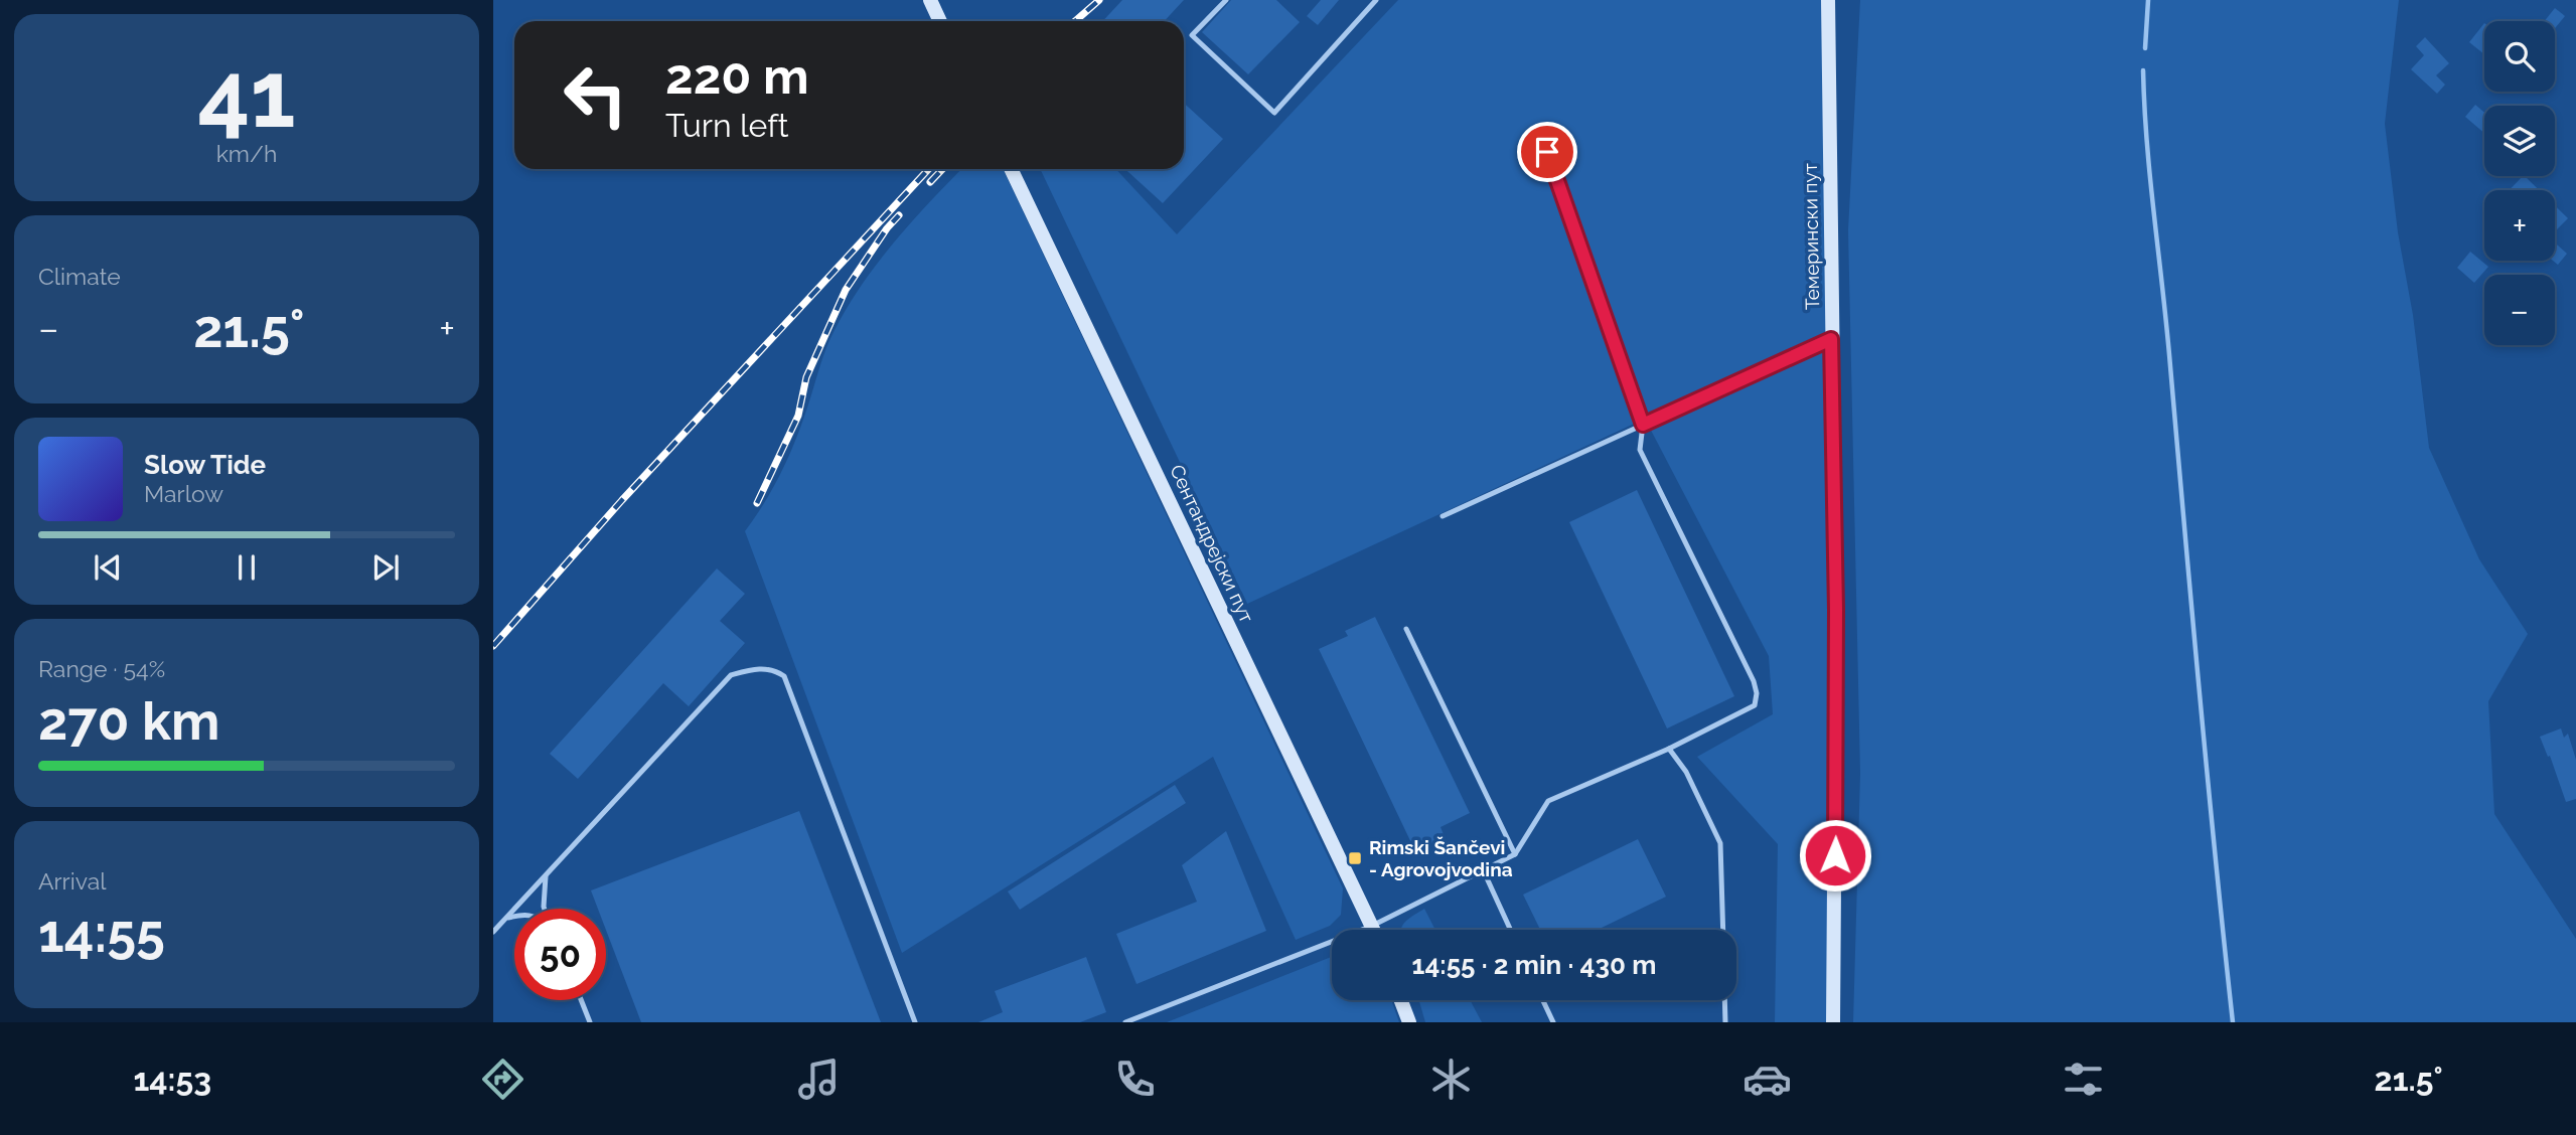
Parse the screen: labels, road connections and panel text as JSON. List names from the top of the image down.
{
  "streets": {
    "main road": ["Темерински пут", "Сентандрејски пут"]
  },
  "places": {
    "transit": ["Rimski Šančevi - Agrovojvodina"]
  },
  "page": {
    "tile": [
      ["41", "km/h"],
      "Climate",
      ["Range · 54%", "270 km"],
      ["Arrival", "14:55"]
    ],
    "map_buttons": ["+", "−"],
    "turn": ["220 m", "Turn left"],
    "heat": ["−", "21.5°", "+"],
    "song": ["Slow Tide", "Marlow"],
    "limit": "50",
    "trip": "14:55 · 2 min · 430 m",
    "tabs": ["14:53", "21.5°"]
  }
}
